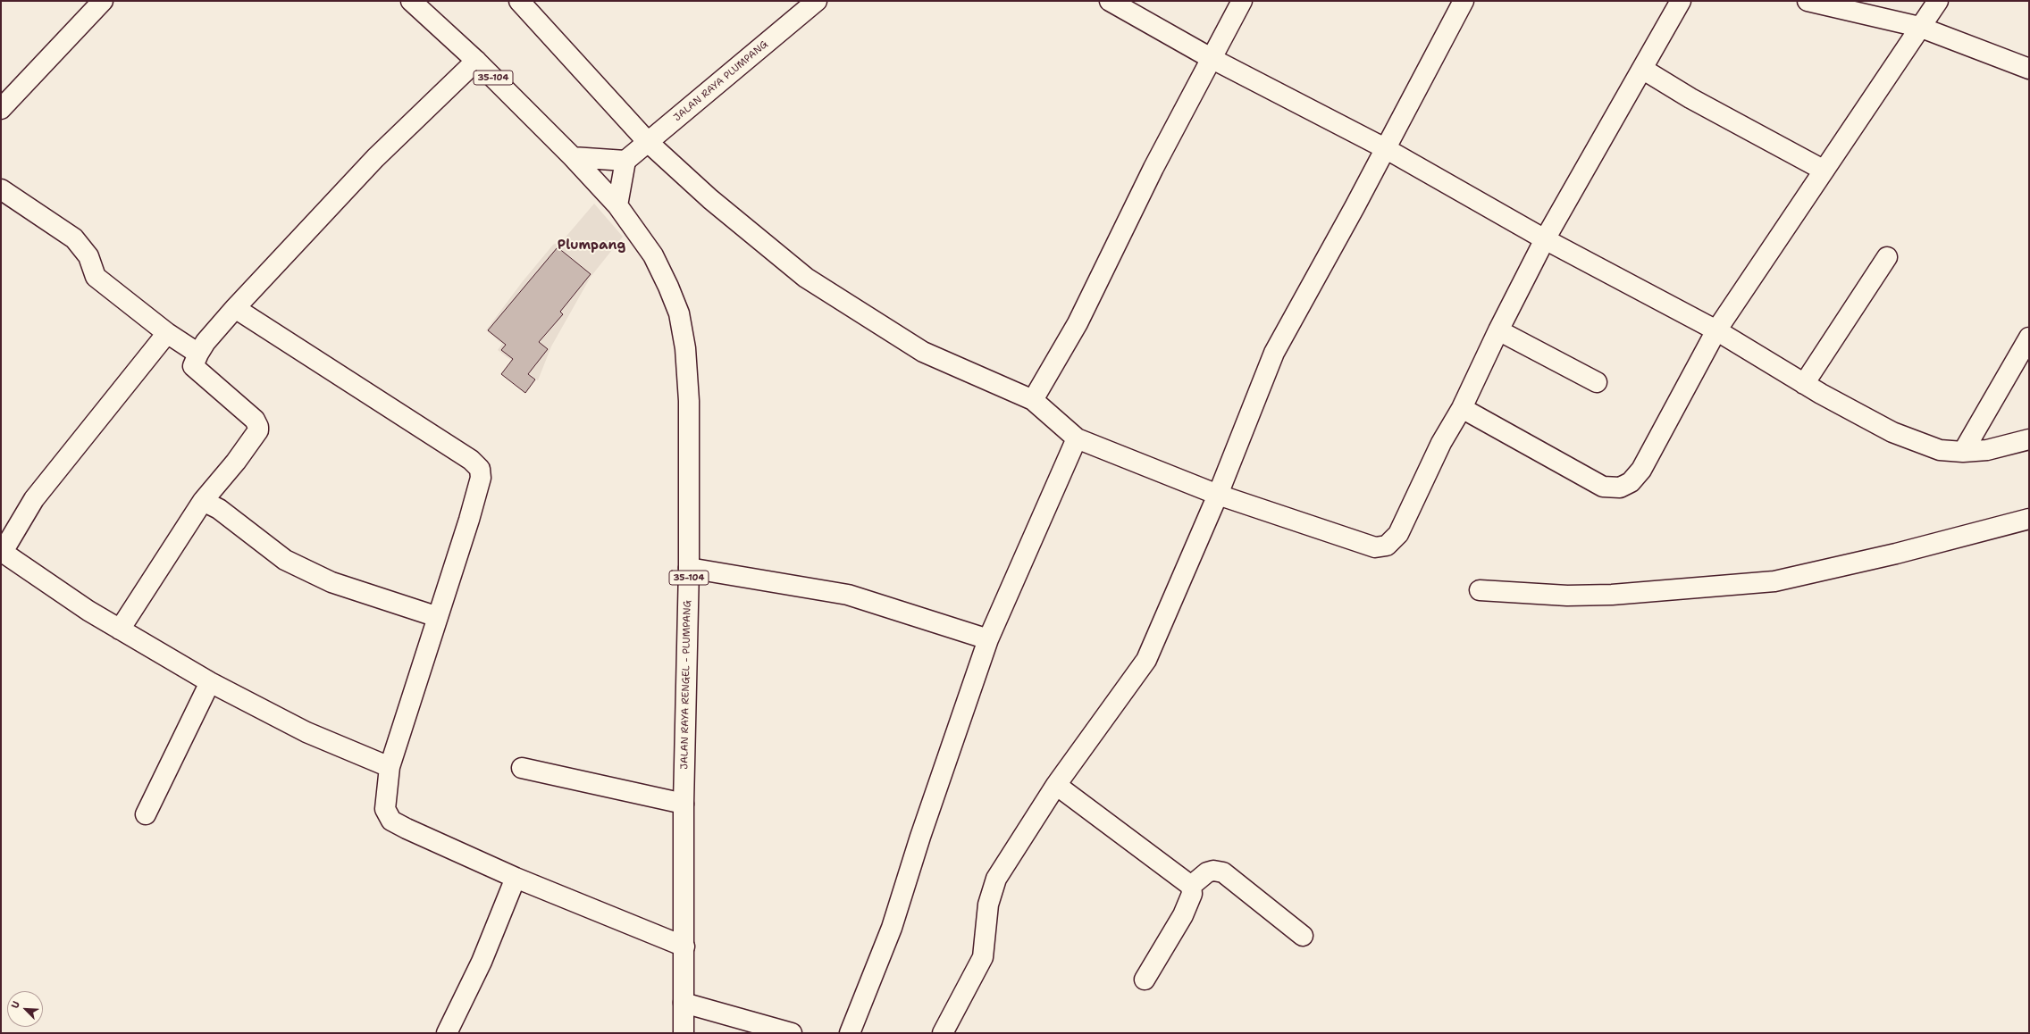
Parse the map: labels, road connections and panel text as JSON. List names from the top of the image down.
{
  "streets": {
    "street": ["35-104", "JALAN RAYA PLUMPANG", "JALAN RAYA RENGEL - PLUMPANG"]
  },
  "crossings": [
    ["35-104", "JALAN RAYA RENGEL - PLUMPANG"]
  ],
  "districts": ["Plumpang"],
  "north": "top left"
}
